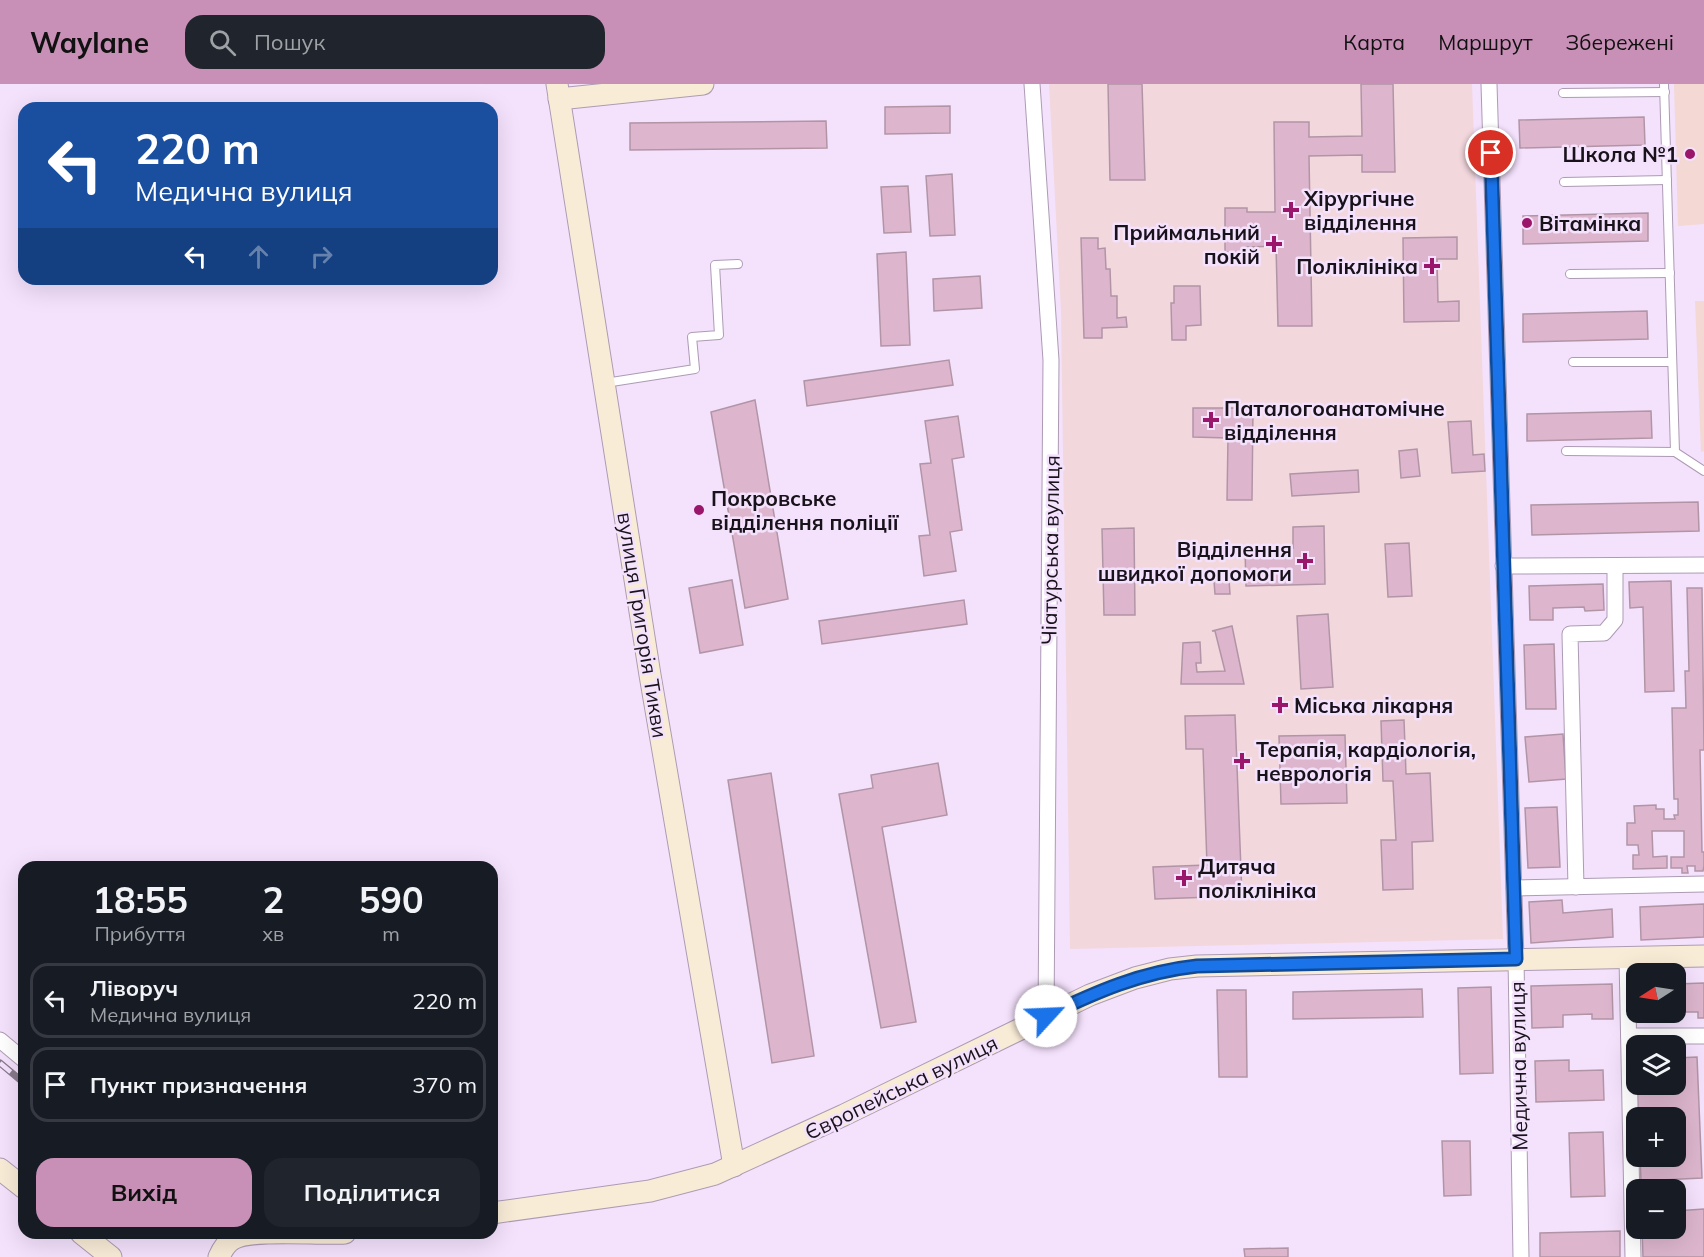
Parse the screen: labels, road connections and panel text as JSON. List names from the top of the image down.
{
  "streets": {
    "street": [
      "Чіатурська вулиця",
      "вулиця Григорія Тикви",
      "Медична вулиця",
      "Європейська вулиця"
    ]
  },
  "crossings": [
    ["Чіатурська вулиця", "Європейська вулиця"],
    ["вулиця Григорія Тикви", "Європейська вулиця"],
    ["Медична вулиця", "Європейська вулиця"]
  ],
  "places": {
    "other": ["Школа №1", "Вітамінка", "Покровське відділення поліції"],
    "health": [
      "Хірургічне відділення",
      "Приймальний покій",
      "Поліклініка",
      "Паталогоанатомічне відділення",
      "Відділення швидкої допомоги",
      "Мiська лiкарня",
      "Терапія, кардіологія, неврологія",
      "Дитяча поліклініка"
    ]
  },
  "north": "left",
  "page": {
    "header": "Waylane",
    "search": "Пошук",
    "nav": ["Карта", "Маршрут", "Збережені"],
    "turn": ["220 m", "Медична вулиця"],
    "eta": [
      "18:55",
      "Прибуття",
      "2",
      "хв",
      "590",
      "m"
    ],
    "map_buttons": ["+", "−"],
    "list": [
      {
        "name": "Ліворуч",
        "note": "Медична вулиця",
        "value": "220 m"
      },
      {
        "name": "Пункт призначення",
        "value": "370 m"
      }
    ],
    "buttons": ["Вихід", "Поділитися"]
  }
}
